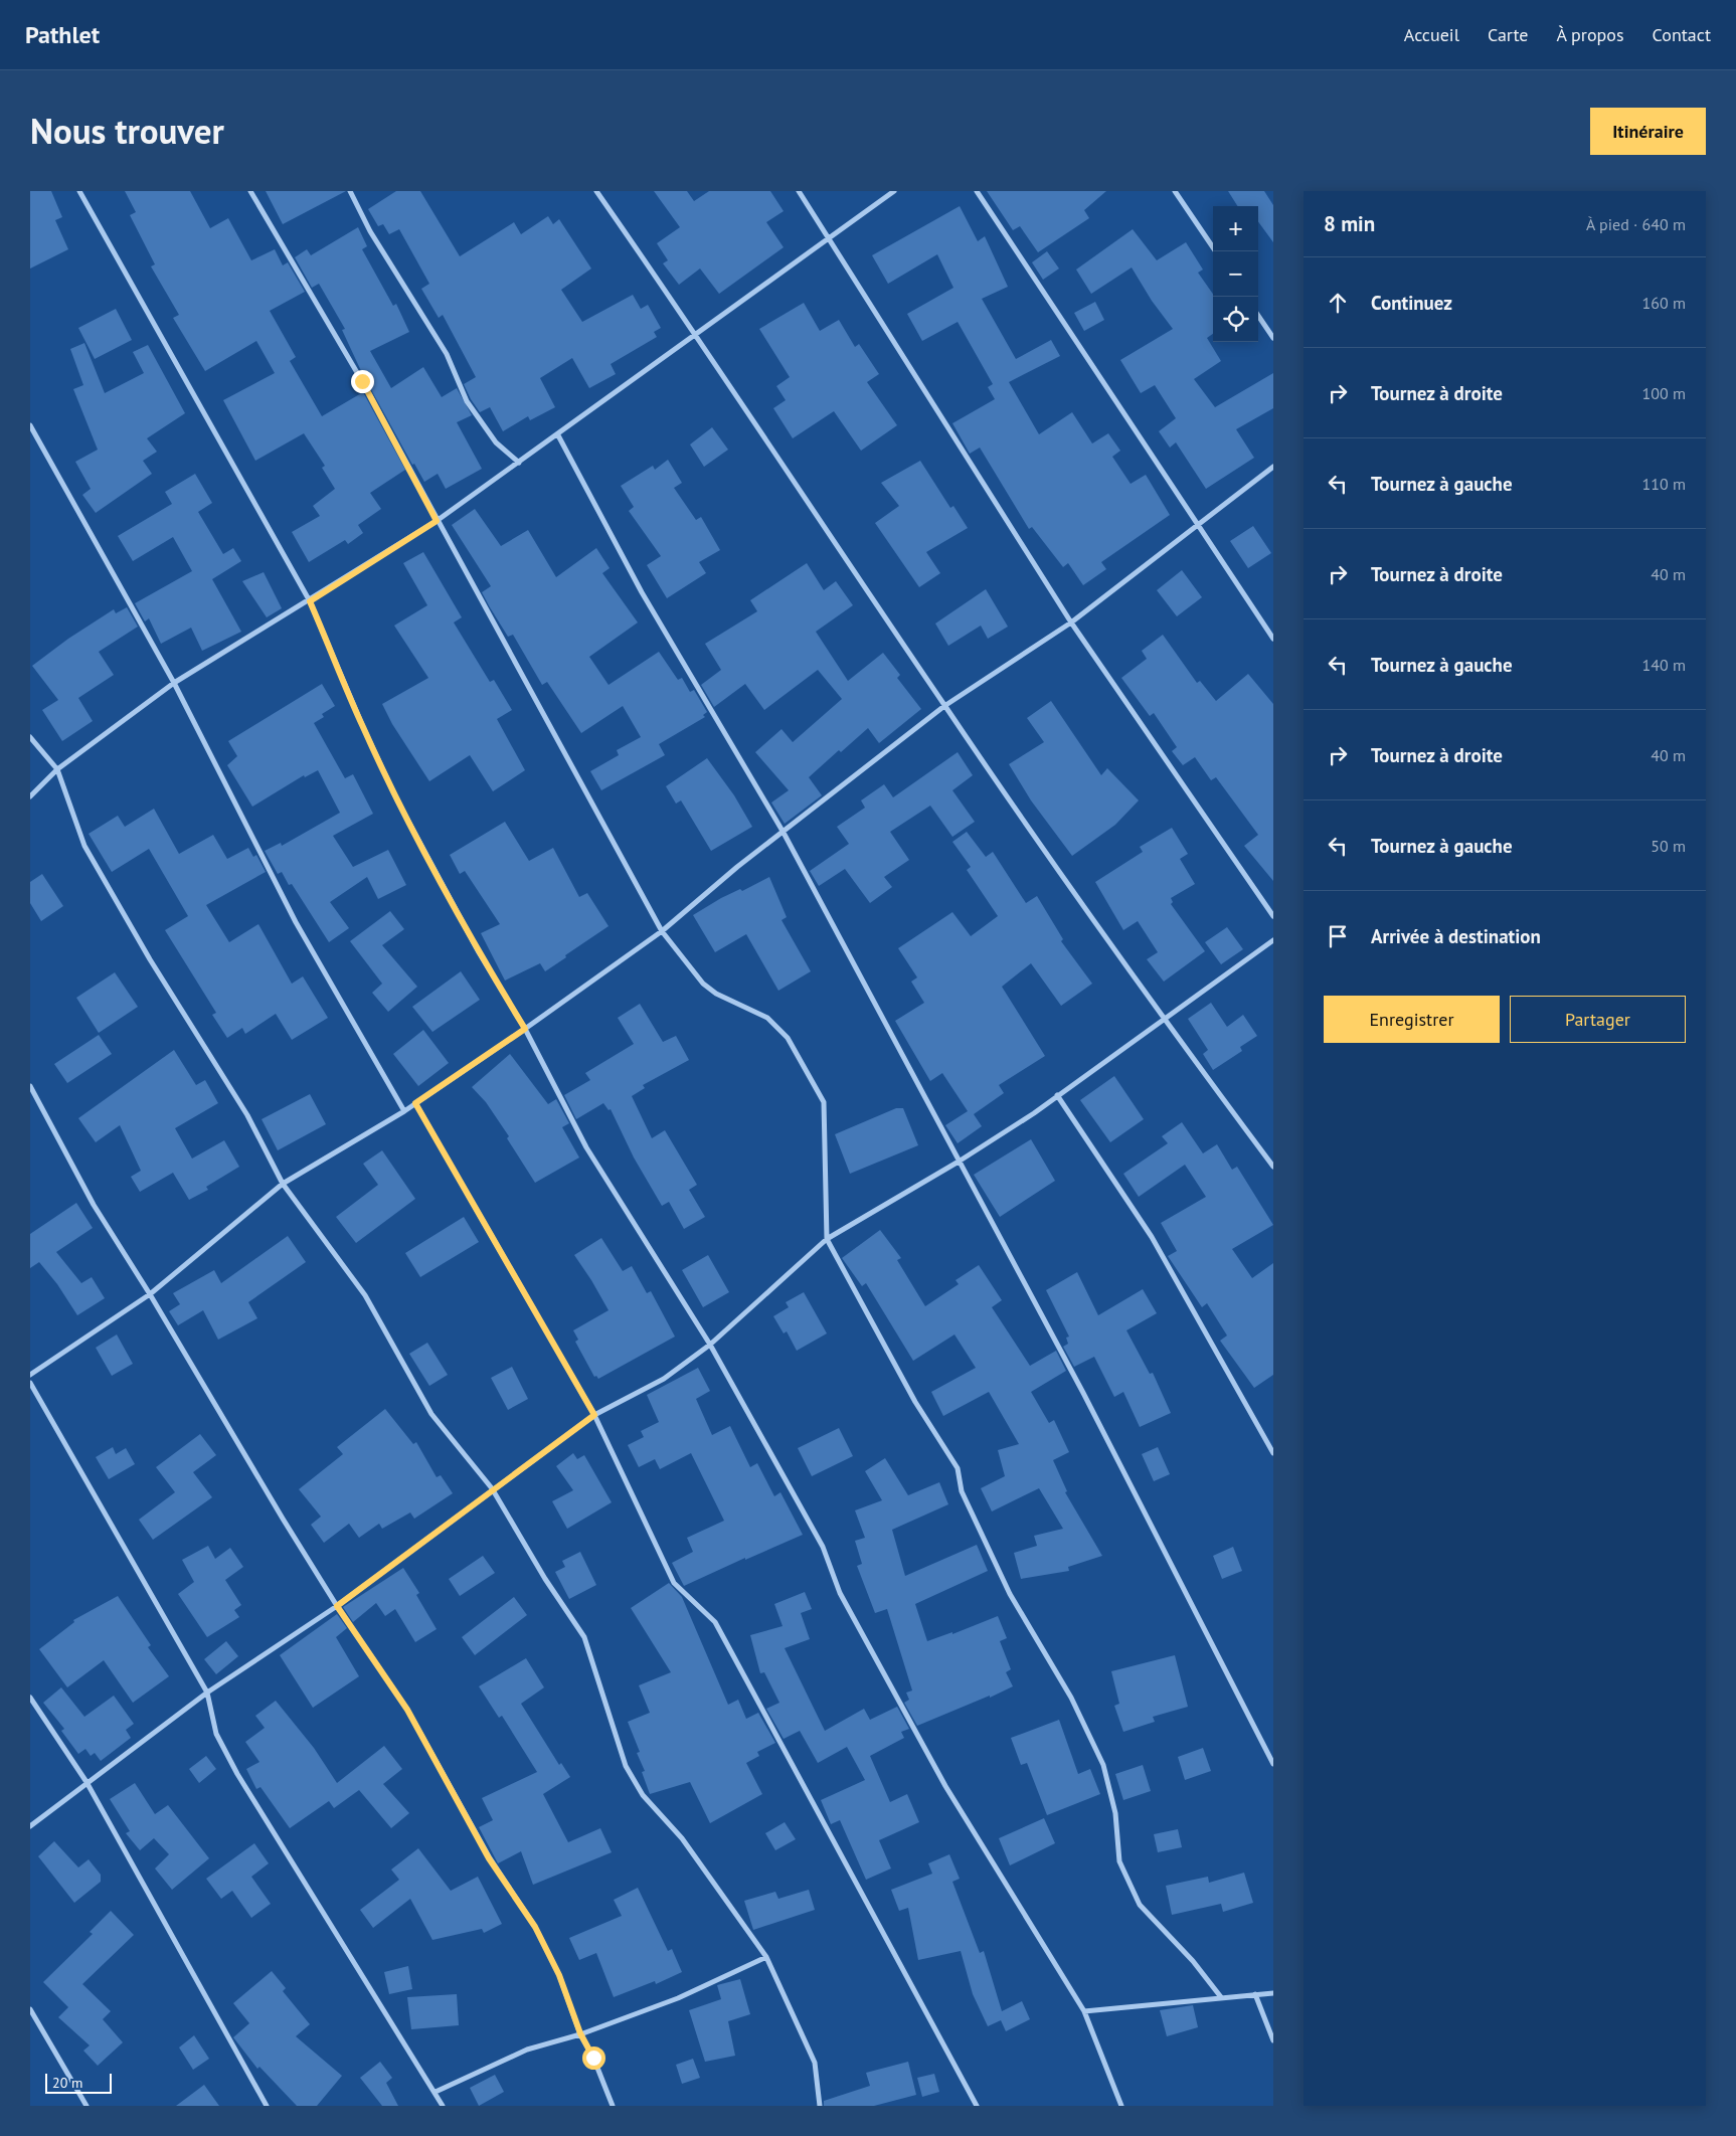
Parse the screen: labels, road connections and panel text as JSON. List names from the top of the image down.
{
  "scale_bar": "20 m",
  "page": {
    "header": "Pathlet",
    "nav": [
      "Accueil",
      "Carte",
      "À propos",
      "Contact"
    ],
    "title": "Nous trouver",
    "buttons": [
      "Itinéraire",
      ["Enregistrer", "Partager"]
    ],
    "heading": ["8 min", "À pied · 640 m"],
    "map_buttons": ["+", "−"],
    "list": [
      ["Continuez", "160 m"],
      ["Tournez à droite", "100 m"],
      ["Tournez à gauche", "110 m"],
      ["Tournez à droite", "40 m"],
      ["Tournez à gauche", "140 m"],
      ["Tournez à droite", "40 m"],
      ["Tournez à gauche", "50 m"],
      "Arrivée à destination"
    ],
    "scale": "20 m"
  }
}
